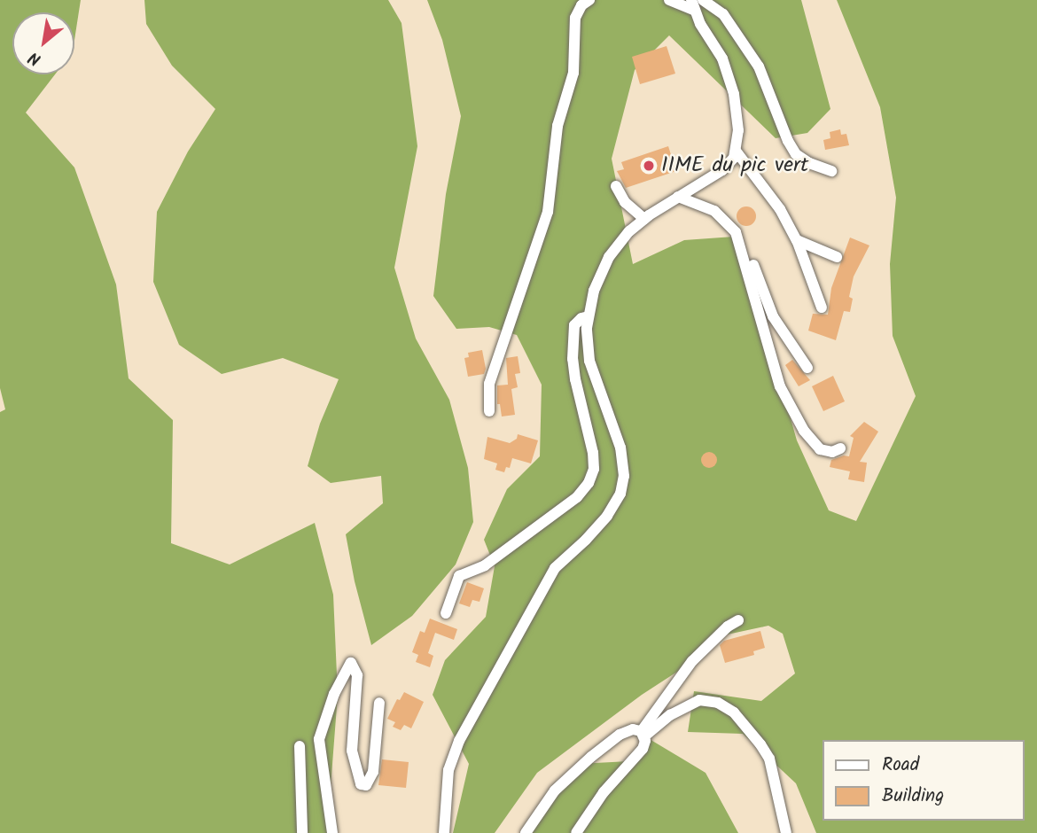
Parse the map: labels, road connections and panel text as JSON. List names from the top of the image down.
{
  "places": ["IIME du pic vert"],
  "legend": ["Road", "Building"],
  "north": "bottom left"
}
